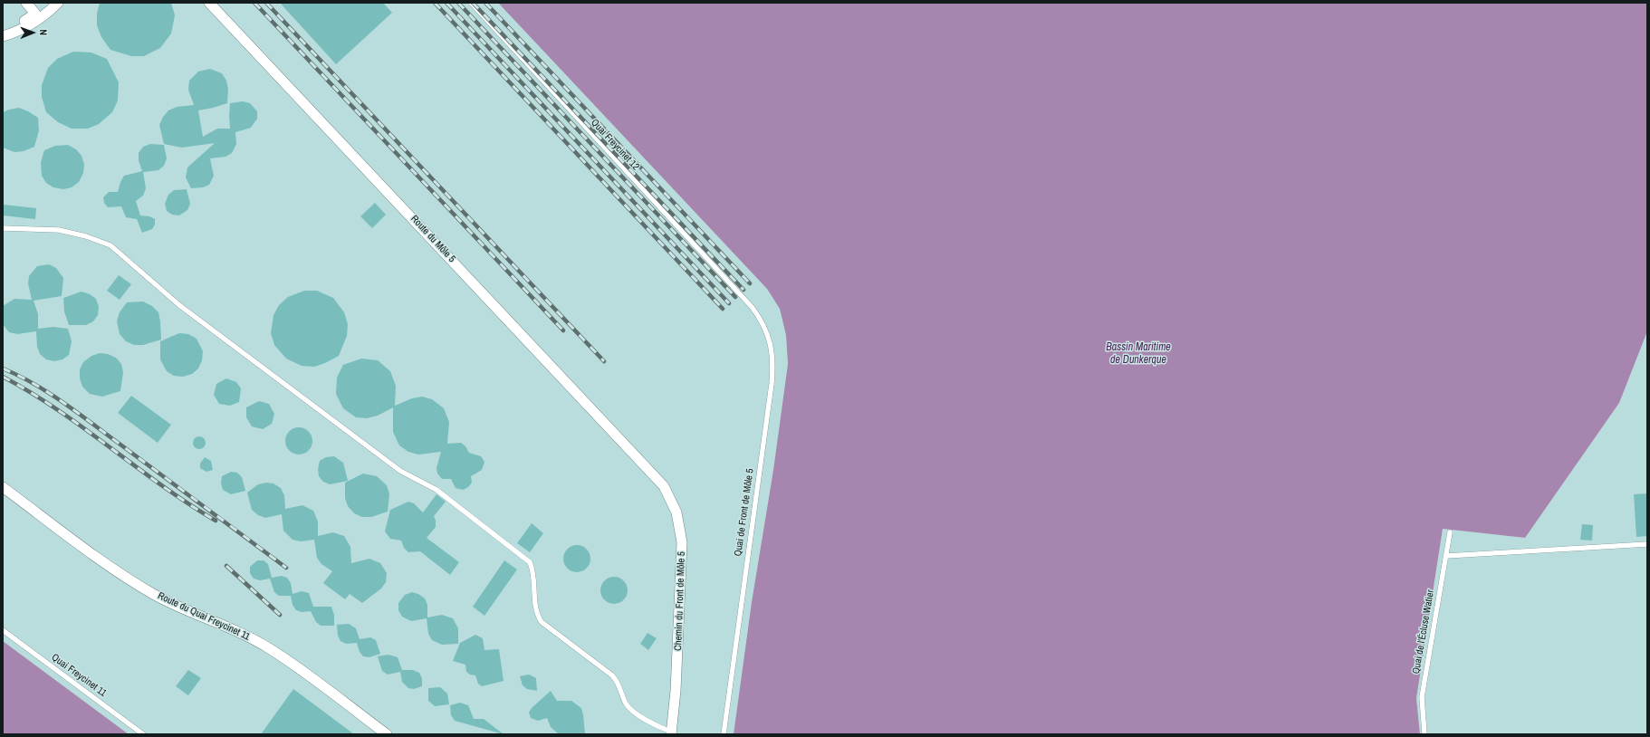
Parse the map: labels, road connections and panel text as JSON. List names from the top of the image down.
{
  "streets": {
    "street": ["Route du Môle 5", "Chemin du Front de Môle 5", "Route du Quai Freycinet 11"],
    "lane": [
      "Quai Freycinet 12",
      "Quai de Front de Môle 5",
      "Quai de l'Écluse Watier",
      "Quai Freycinet 11"
    ]
  },
  "crossings": [
    ["Quai Freycinet 12", "Quai de Front de Môle 5"],
    ["Route du Môle 5", "Chemin du Front de Môle 5"]
  ],
  "water": ["Bassin Maritime de Dunkerque"],
  "north": "right"
}
